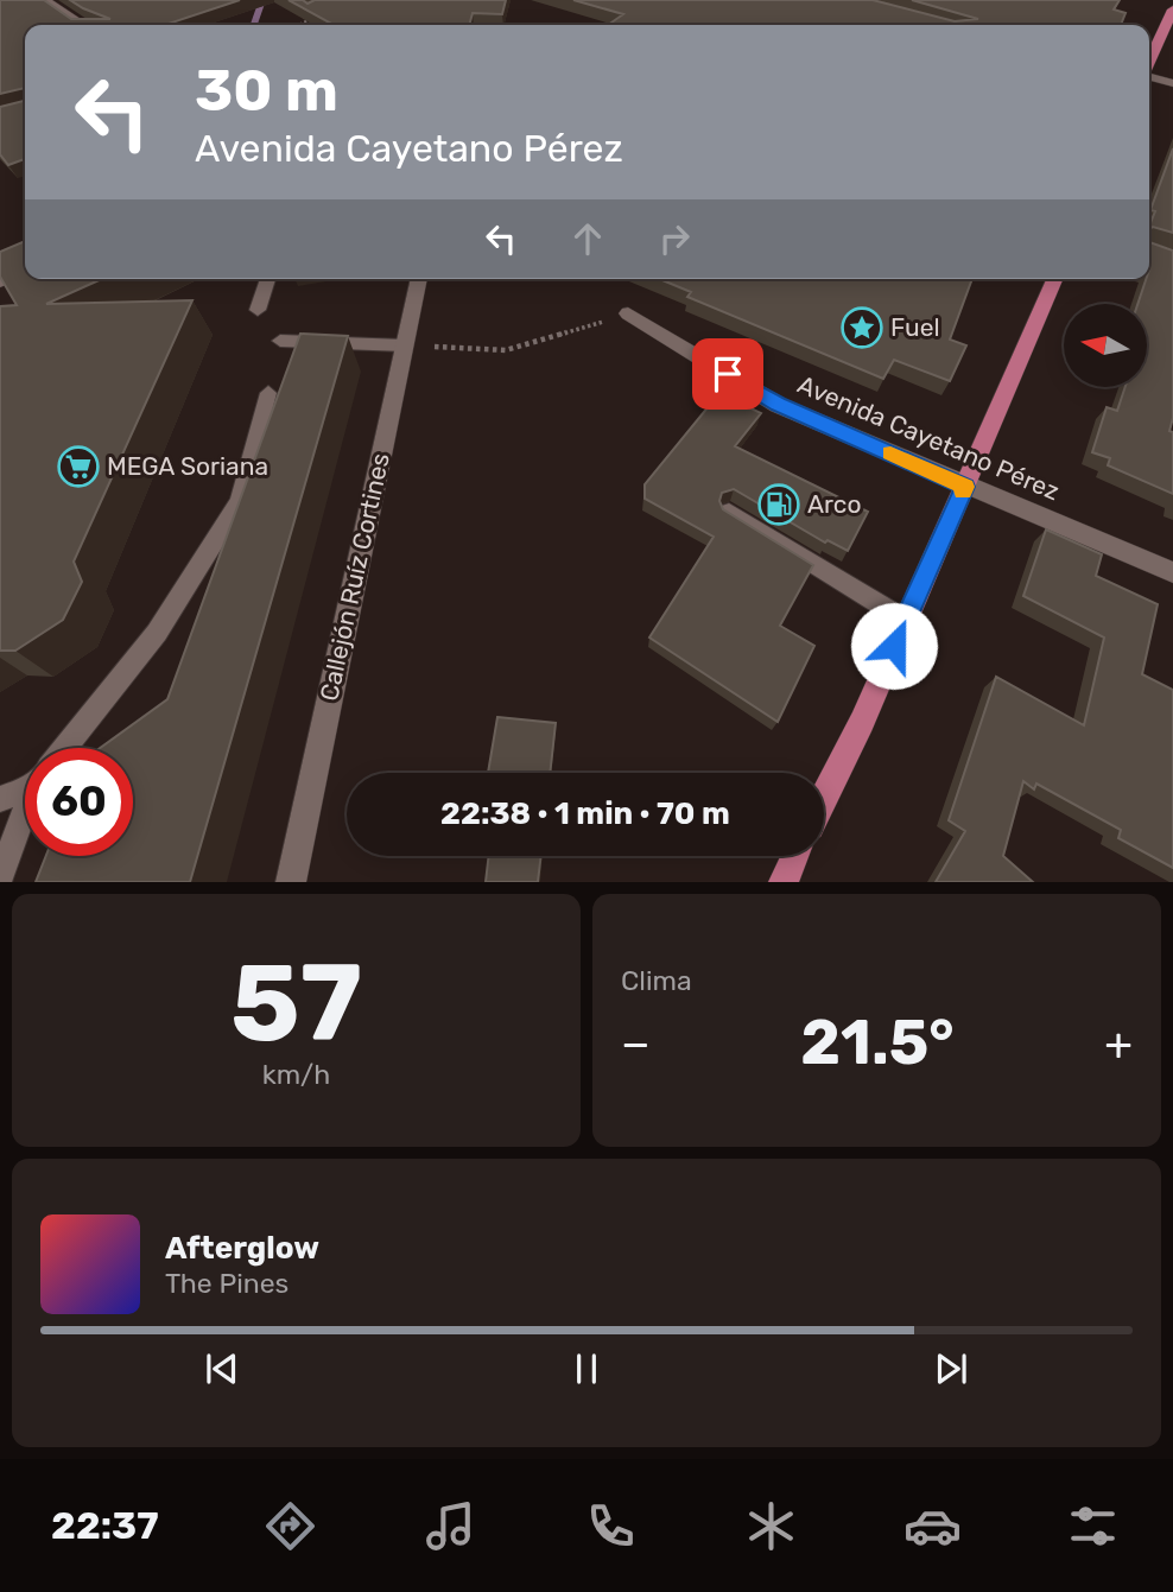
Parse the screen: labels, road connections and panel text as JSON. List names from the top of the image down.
{
  "streets": {
    "street": ["Avenida Cayetano Pérez", "Callejón Ruíz Cortines"]
  },
  "places": {
    "place": ["Fuel"],
    "supermarket": ["MEGA Soriana"],
    "fuel station": ["Arco"]
  },
  "north": "left",
  "page": {
    "turn": ["30 m", "Avenida Cayetano Pérez"],
    "limit": "60",
    "trip": "22:38 · 1 min · 70 m",
    "tile": [
      ["57", "km/h"],
      "Clima"
    ],
    "heat": ["−", "21.5°", "+"],
    "song": ["Afterglow", "The Pines"],
    "tabs": "22:37"
  }
}
